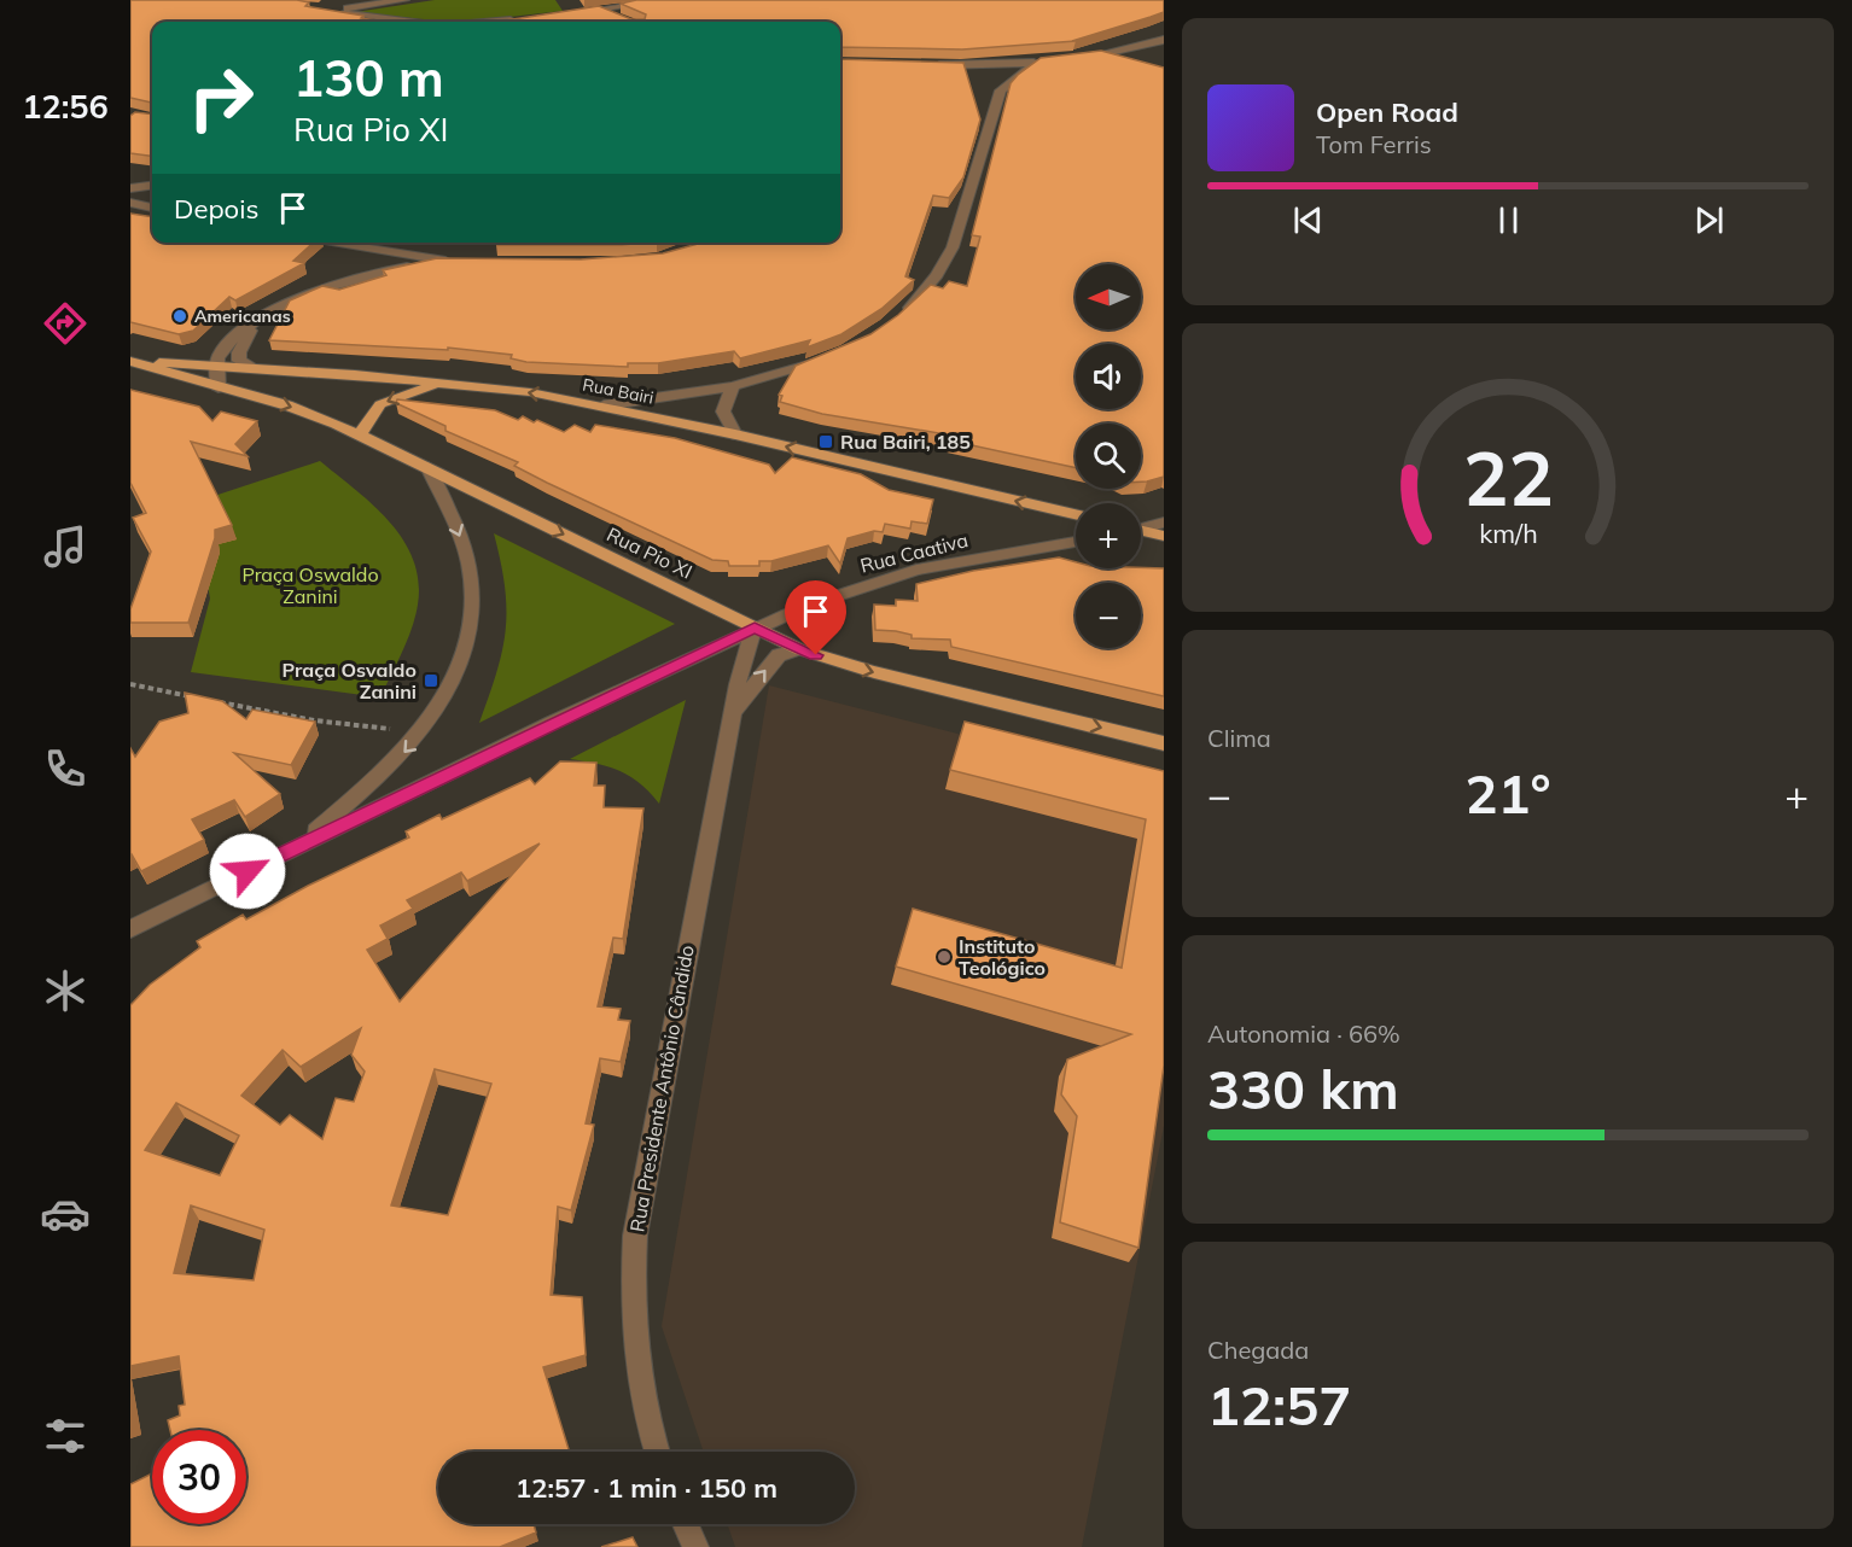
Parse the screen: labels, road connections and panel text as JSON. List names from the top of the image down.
{
  "streets": {
    "main road": ["Rua Bairi", "Rua Pio XI"],
    "street": ["Rua Caativa", "Rua Presidente Antônio Cândido"]
  },
  "crossings": [
    ["Rua Bairi", "Rua Pio XI"],
    ["Rua Pio XI", "Rua Caativa"],
    ["Rua Pio XI", "Rua Presidente Antônio Cândido"],
    ["Rua Caativa", "Rua Presidente Antônio Cândido"]
  ],
  "one_way": ["Rua Bairi", "Rua Pio XI"],
  "parks": ["Praça Oswaldo Zanini"],
  "places": {
    "other": ["Americanas", "Instituto Teológico"],
    "transit": ["Rua Bairi, 185", "Praça Osvaldo Zanini"]
  },
  "north": "left",
  "page": {
    "tabs": "12:56",
    "turn": ["130 m", "Rua Pio XI"],
    "song": ["Open Road", "Tom Ferris"],
    "then": "Depois",
    "map_buttons": ["+", "−"],
    "tile": [
      "Clima",
      ["Autonomia · 66%", "330 km"],
      ["Chegada", "12:57"]
    ],
    "heat": ["−", "21°", "+"],
    "limit": "30",
    "trip": "12:57 · 1 min · 150 m",
    "gauge": ["22", "km/h"]
  }
}
